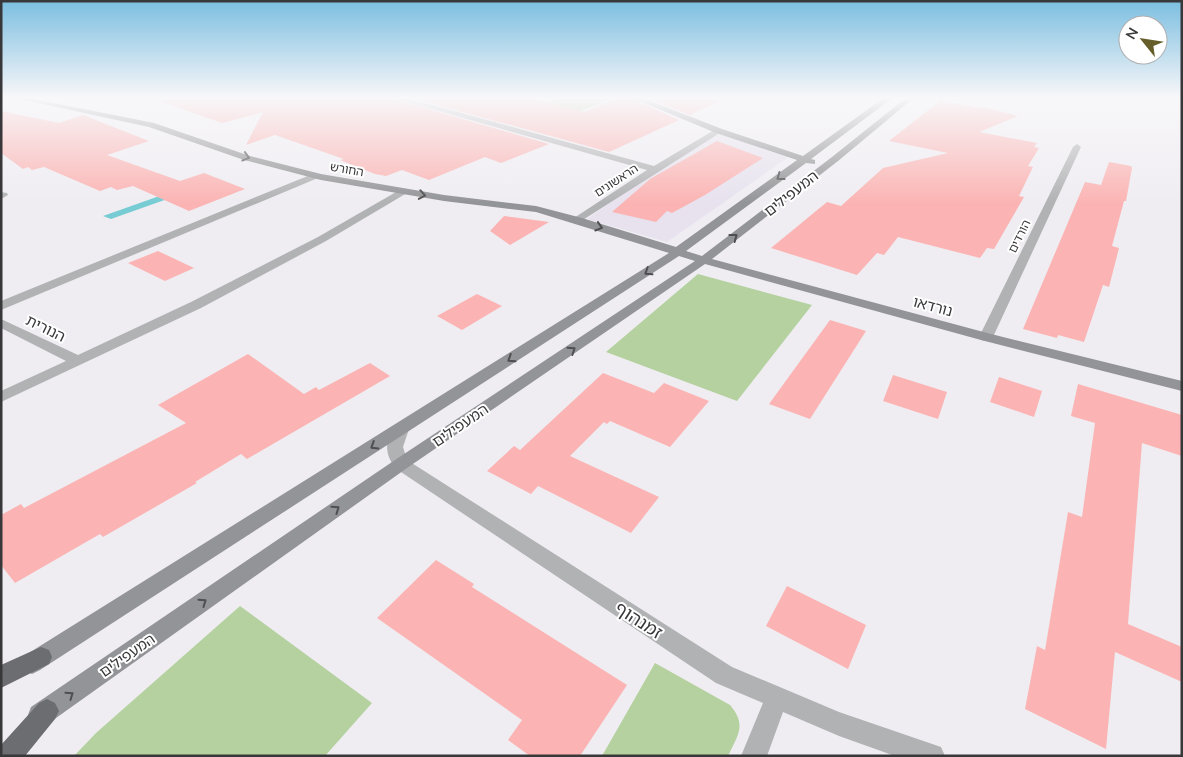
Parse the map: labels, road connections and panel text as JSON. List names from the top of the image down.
{
  "streets": {
    "street": [
      "החורש",
      "הראשונים",
      "המעפילים",
      "הורדים",
      "נורדאו",
      "הנורית",
      "זמנהוף"
    ]
  },
  "crossings": [
    ["החורש", "הראשונים"],
    ["החורש", "המעפילים"],
    ["החורש", "נורדאו"],
    ["המעפילים", "נורדאו"],
    ["המעפילים", "זמנהוף"],
    ["הורדים", "נורדאו"]
  ],
  "north": "top left"
}
